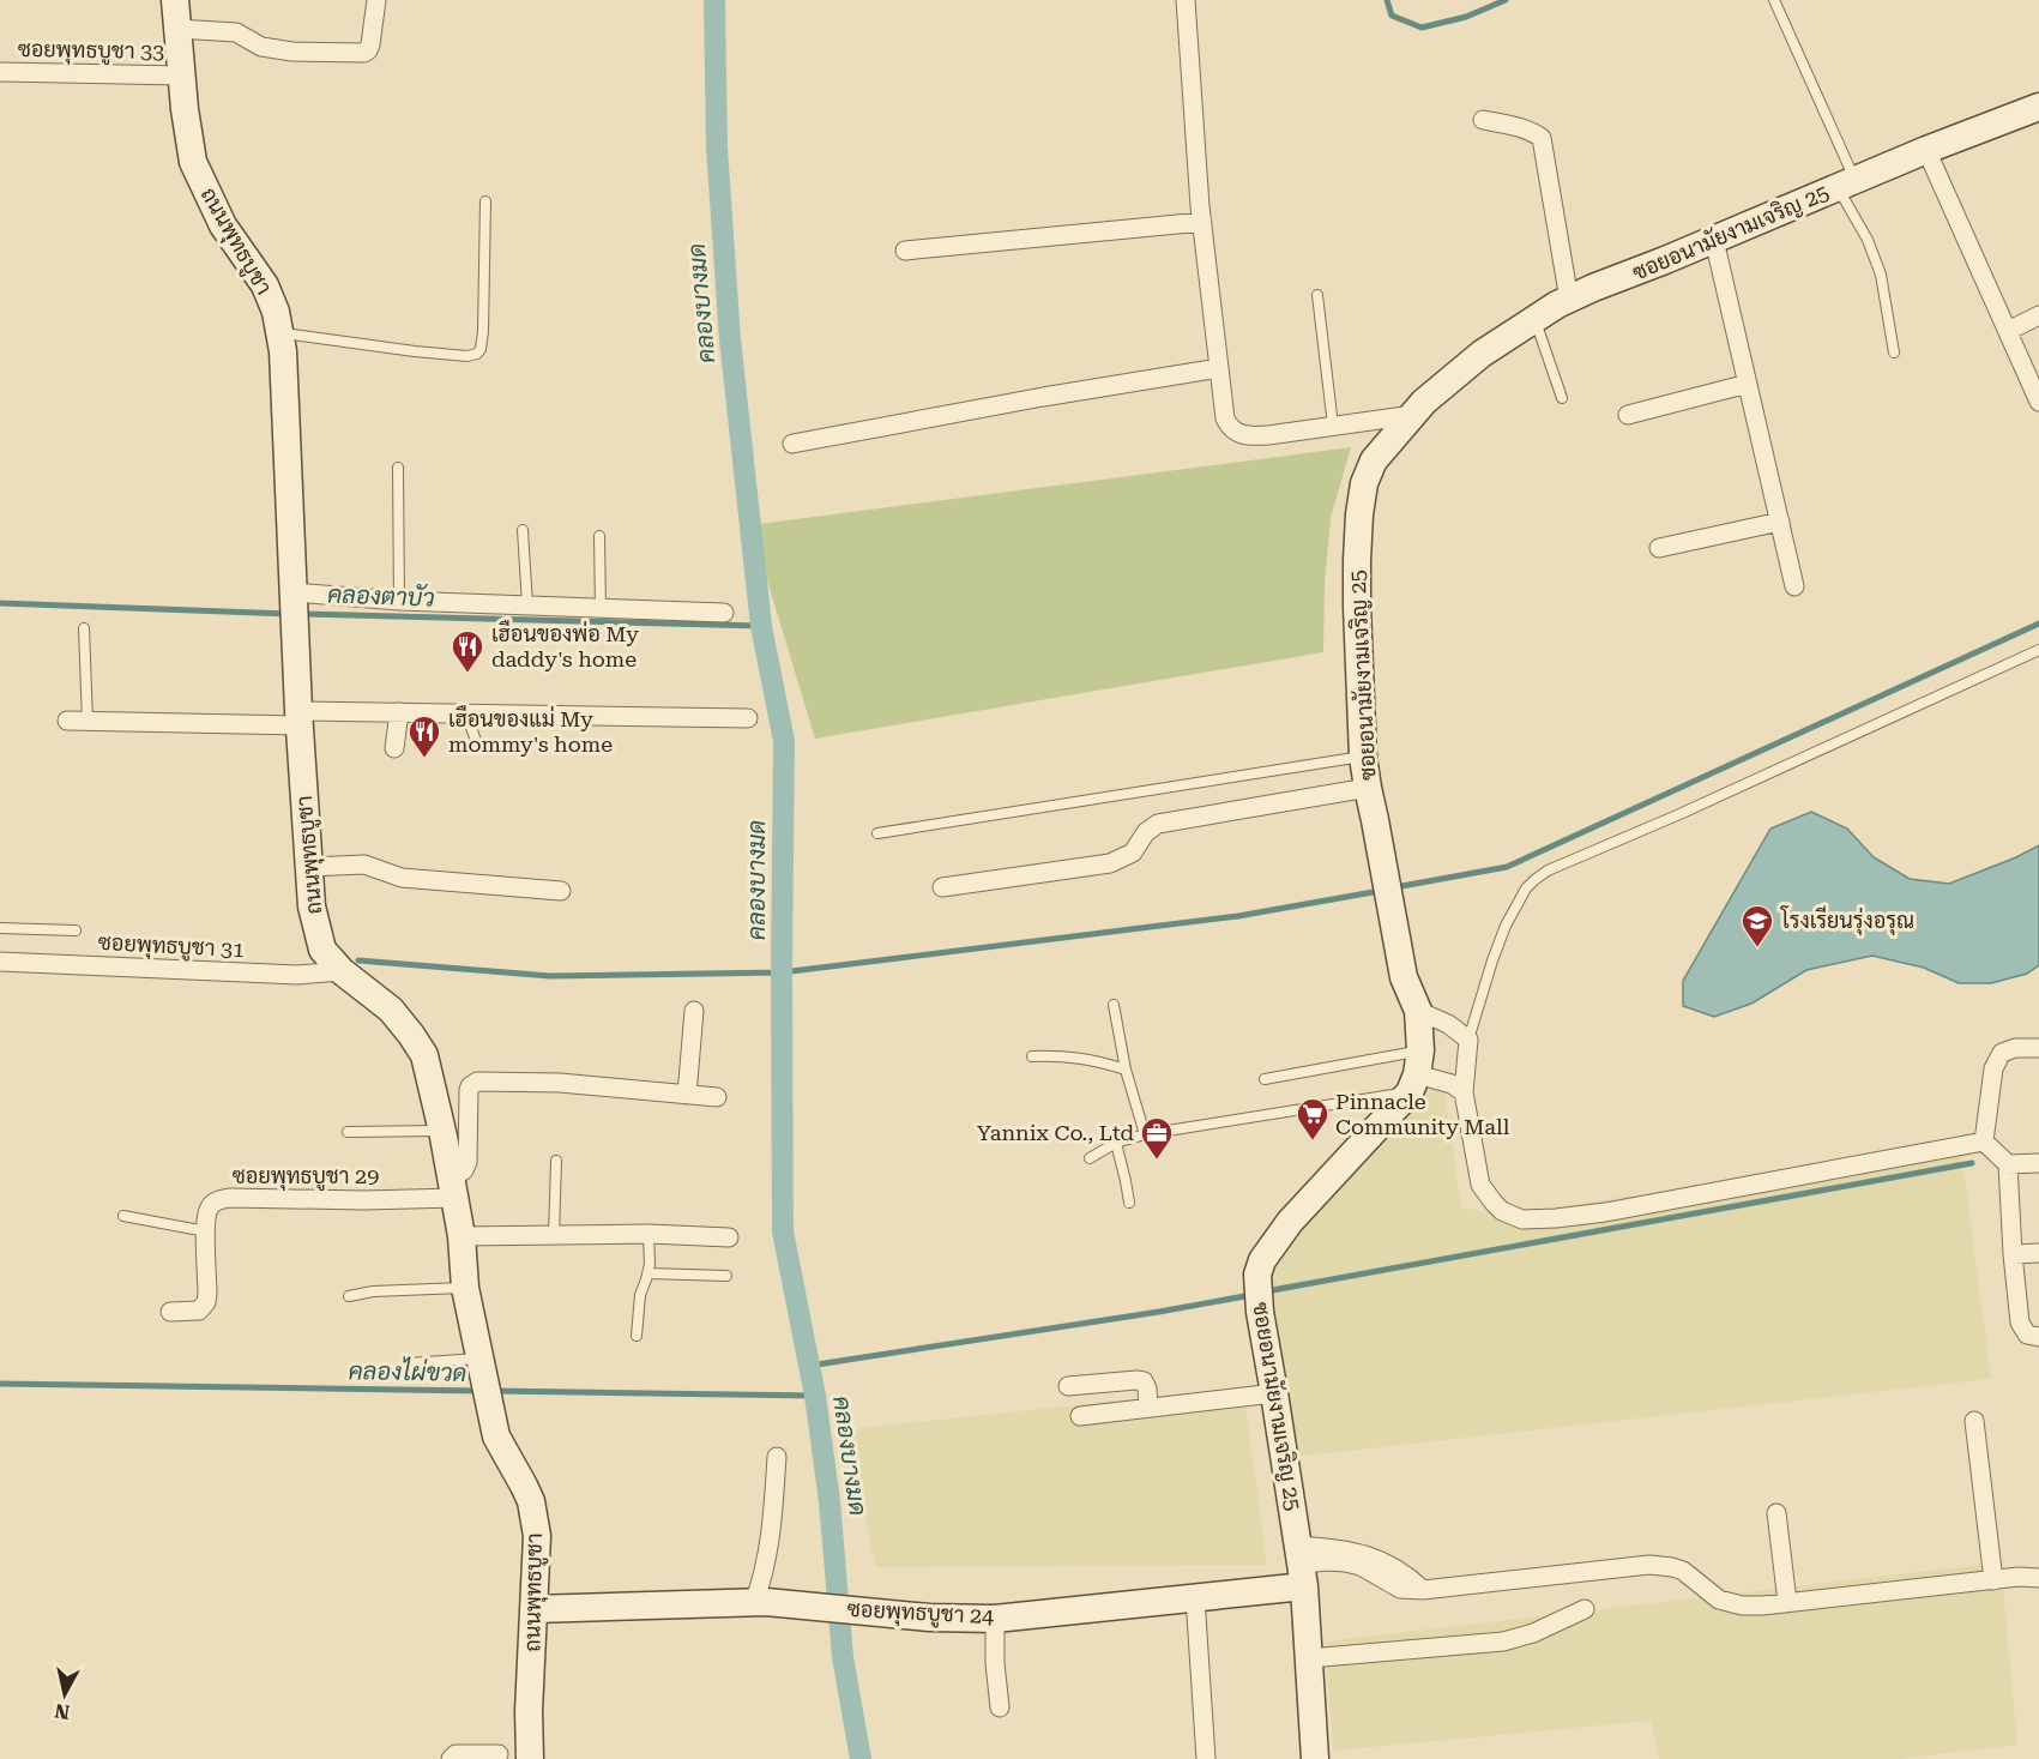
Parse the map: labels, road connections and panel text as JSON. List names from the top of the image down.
{
  "streets": {
    "street": [
      "ซอยพุทธบูชา 33",
      "ซอยอนามัยงามเจริญ 25",
      "ถนนพุทธบูชา",
      "ซอยพุทธบูชา 31",
      "ซอยพุทธบูชา 29",
      "ซอยพุทธบูชา 24"
    ]
  },
  "crossings": [
    ["ซอยพุทธบูชา 33", "ถนนพุทธบูชา"],
    ["ซอยอนามัยงามเจริญ 25", "ซอยพุทธบูชา 24"],
    ["ถนนพุทธบูชา", "ซอยพุทธบูชา 31"],
    ["ถนนพุทธบูชา", "ซอยพุทธบูชา 29"],
    ["ถนนพุทธบูชา", "ซอยพุทธบูชา 24"]
  ],
  "water": ["คลองบางมด", "คลองตาบัว", "คลองไผ่ขวด"],
  "places": {
    "restaurant": ["เฮือนของพ่อ My daddy's home", "เฮือนของแม่ My mommy's home"],
    "school or university": ["โรงเรียนรุ่งอรุณ"],
    "supermarket": ["Pinnacle Community Mall"],
    "office": ["Yannix Co., Ltd"]
  },
  "north": "bottom"
}
